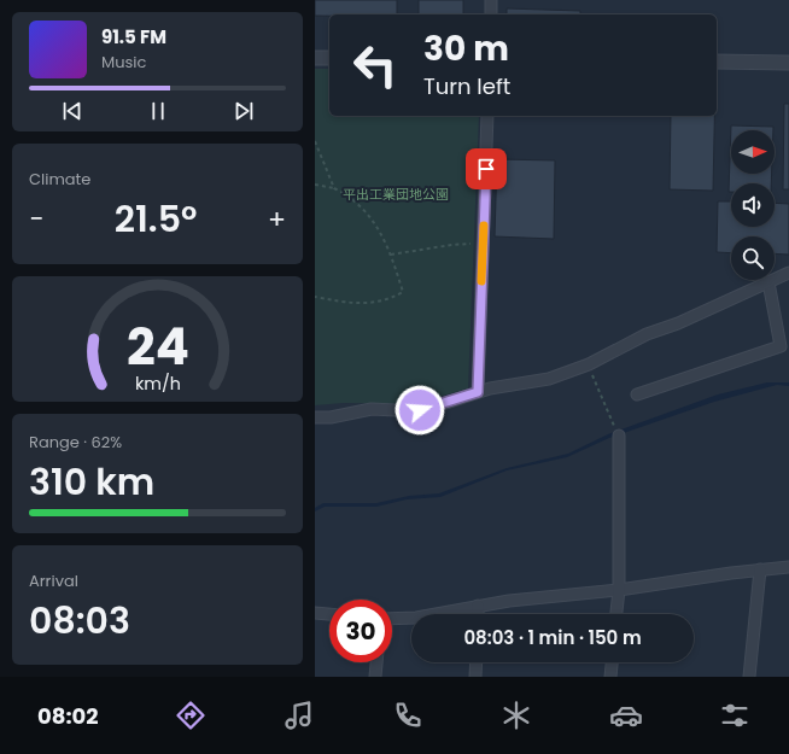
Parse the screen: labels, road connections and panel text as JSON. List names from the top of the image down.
{
  "parks": ["平出工業団地公園"],
  "north": "right",
  "page": {
    "turn": ["30 m", "Turn left"],
    "song": ["91.5 FM", "Music"],
    "tile": [
      "Climate",
      ["Range · 62%", "310 km"],
      ["Arrival", "08:03"]
    ],
    "heat": ["−", "21.5°", "+"],
    "limit": "30",
    "trip": "08:03 · 1 min · 150 m",
    "tabs": "08:02",
    "gauge": ["24", "km/h"]
  }
}
